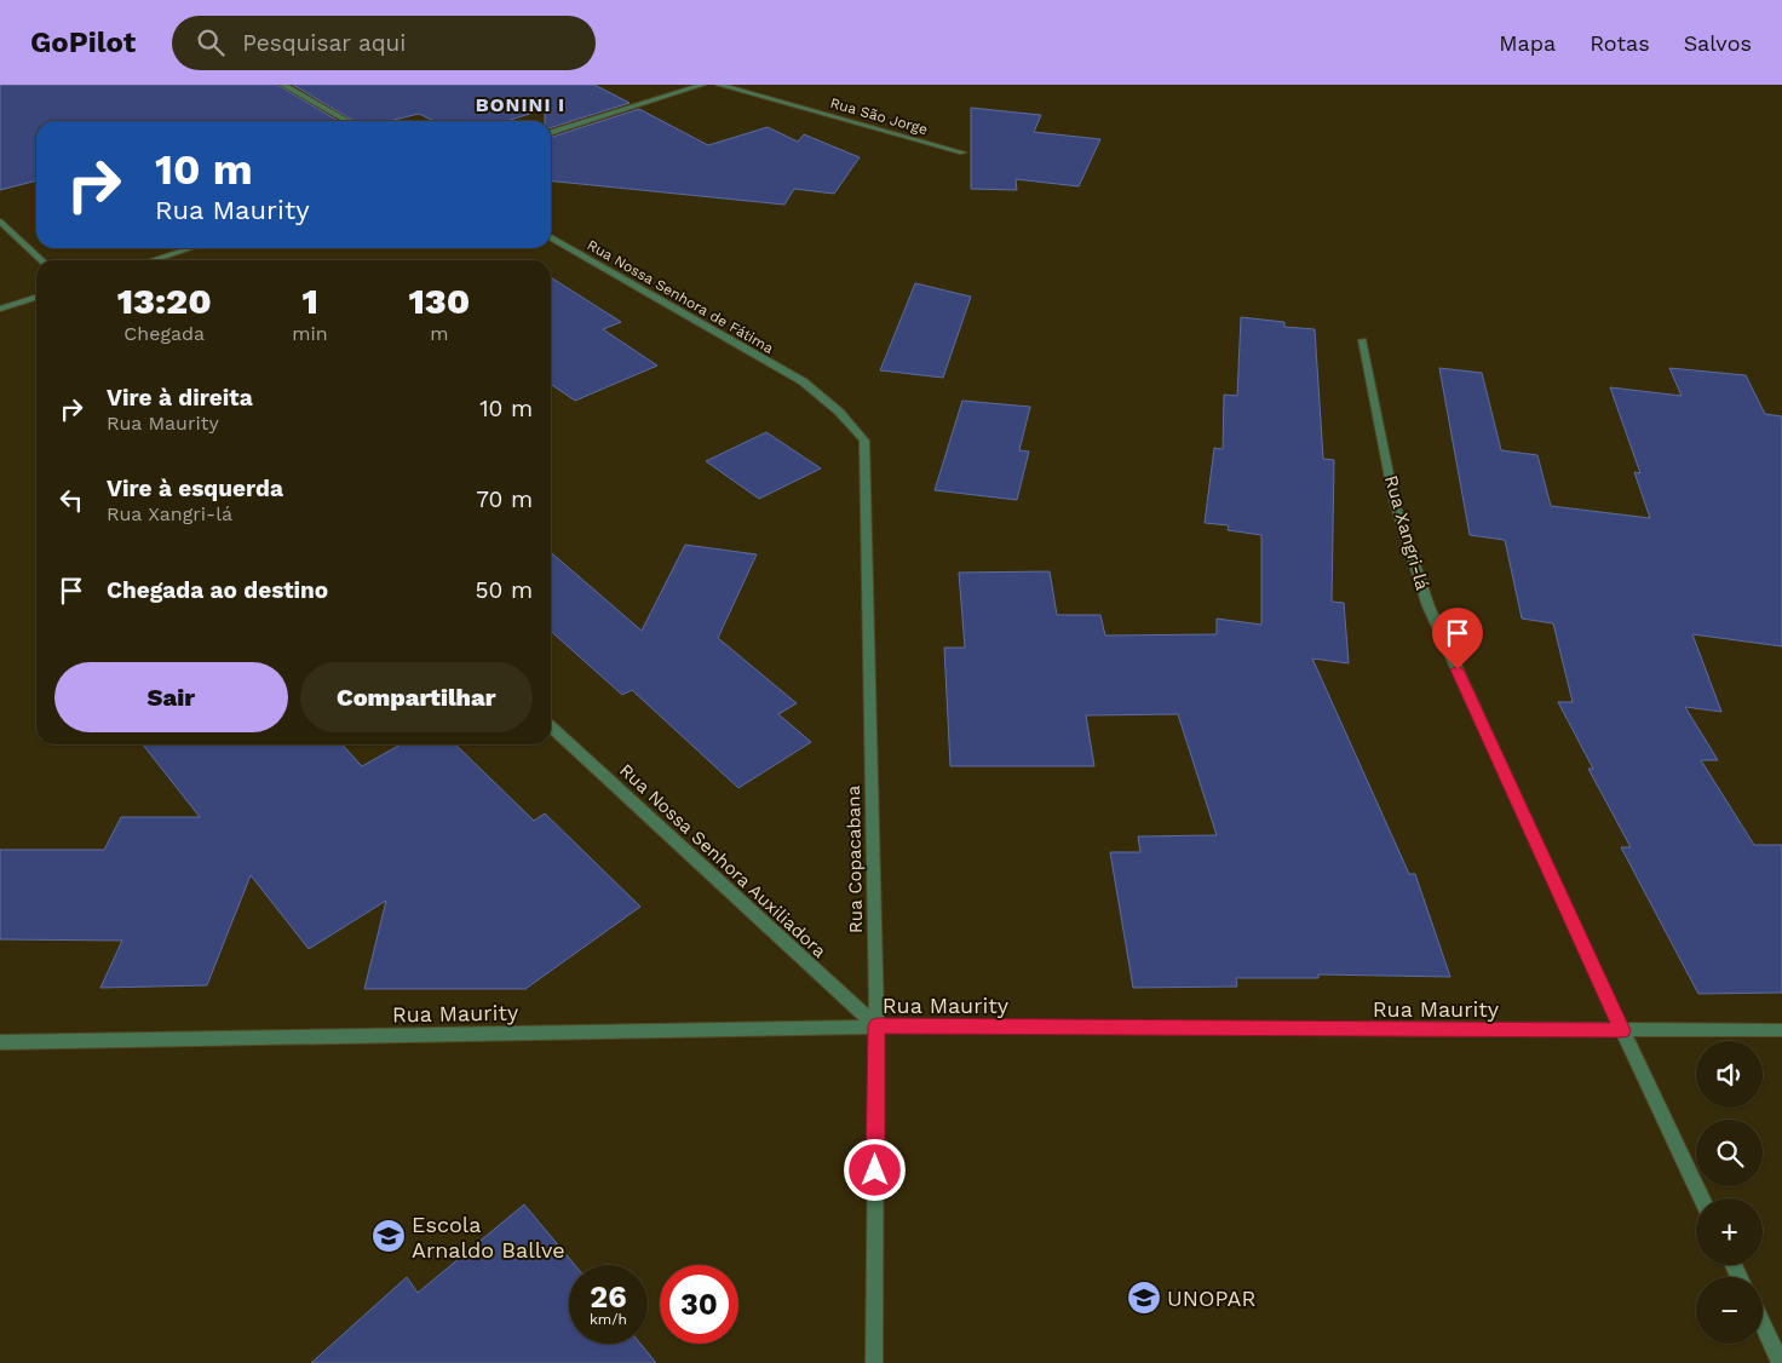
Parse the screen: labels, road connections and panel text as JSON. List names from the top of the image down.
{
  "streets": {
    "street": [
      "Rua São Jorge",
      "Rua Nossa Senhora de Fátima",
      "Rua Xangri-lá",
      "Rua Copacabana",
      "Rua Nossa Senhora Auxiliadora",
      "Rua Maurity"
    ]
  },
  "crossings": [
    ["Rua Nossa Senhora de Fátima", "Rua Copacabana"],
    ["Rua Xangri-lá", "Rua Maurity"],
    ["Rua Copacabana", "Rua Nossa Senhora Auxiliadora"],
    ["Rua Copacabana", "Rua Maurity"],
    ["Rua Nossa Senhora Auxiliadora", "Rua Maurity"]
  ],
  "districts": ["BONINI I"],
  "places": {
    "school or university": ["Escola Arnaldo Ballve", "UNOPAR"]
  },
  "page": {
    "header": "GoPilot",
    "search": "Pesquisar aqui",
    "nav": ["Mapa", "Rotas", "Salvos"],
    "turn": ["10 m", "Rua Maurity"],
    "eta": [
      "13:20",
      "Chegada",
      "1",
      "min",
      "130",
      "m"
    ],
    "list": [
      {
        "name": "Vire à direita",
        "note": "Rua Maurity",
        "value": "10 m"
      },
      {
        "name": "Vire à esquerda",
        "note": "Rua Xangri-lá",
        "value": "70 m"
      },
      {
        "name": "Chegada ao destino",
        "value": "50 m"
      }
    ],
    "buttons": ["Sair", "Compartilhar"],
    "map_buttons": ["+", "−"],
    "speed": "26 km/h",
    "limit": "30"
  }
}
